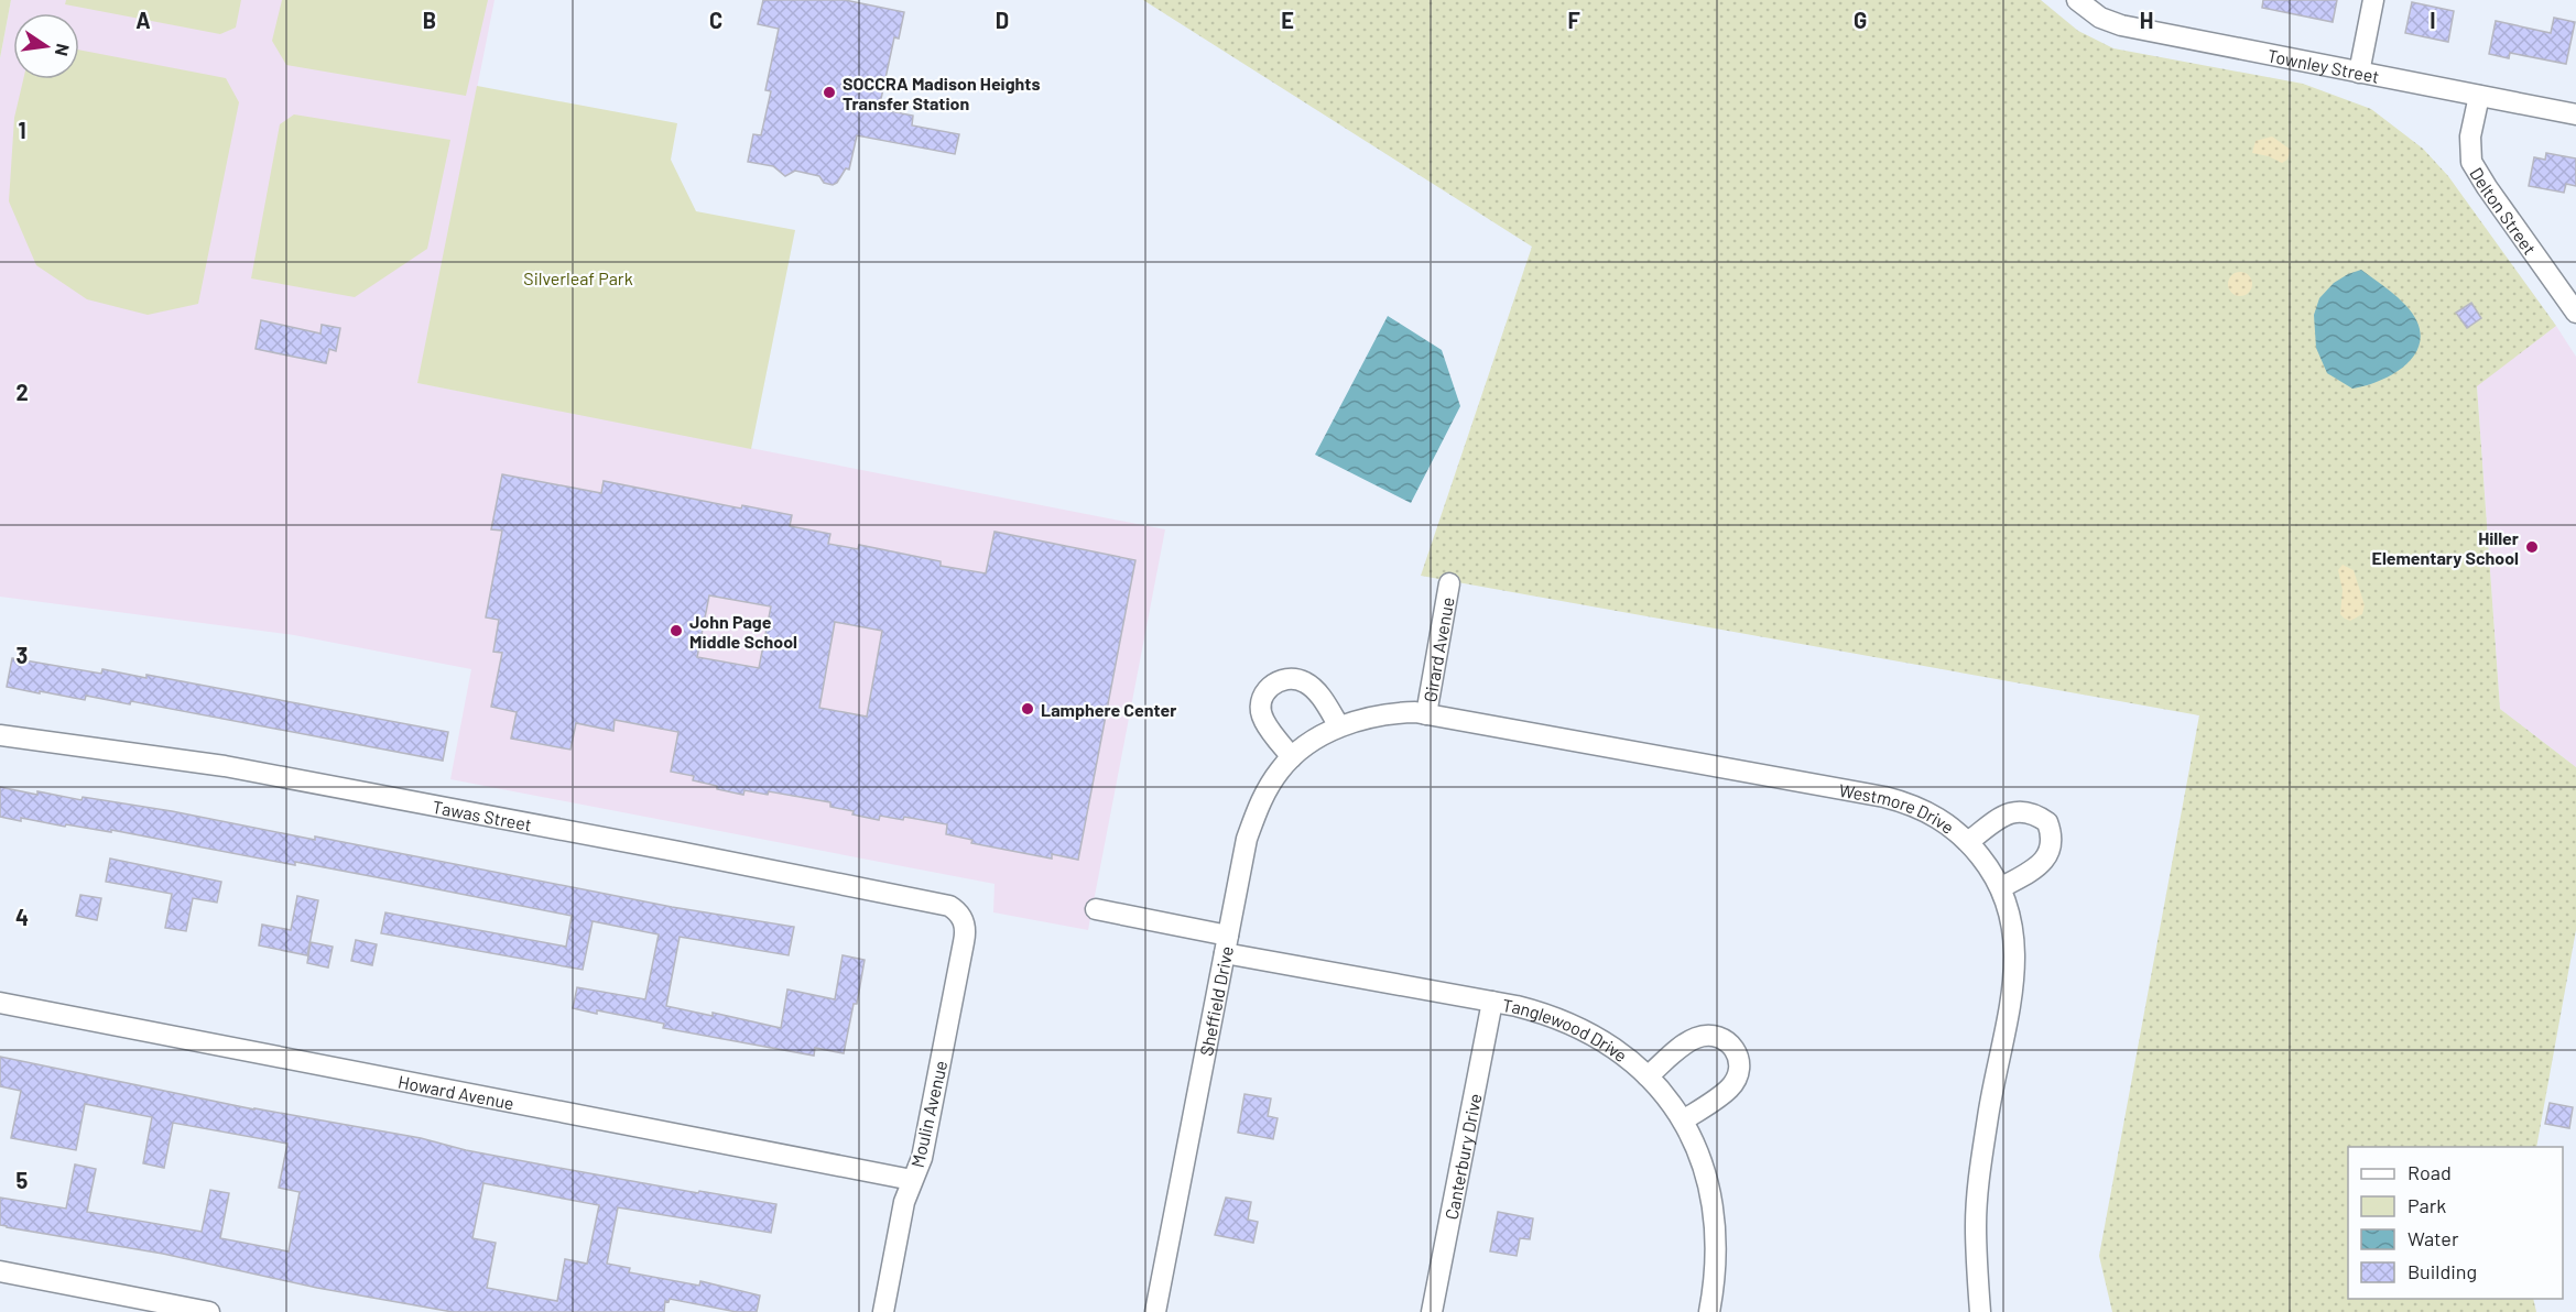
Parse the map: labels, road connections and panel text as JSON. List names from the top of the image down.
{
  "streets": {
    "street": [
      "Townley Street",
      "Delton Street",
      "Girard Avenue",
      "Westmore Drive",
      "Tawas Street",
      "Sheffield Drive",
      "Tanglewood Drive",
      "Howard Avenue",
      "Moulin Avenue",
      "Canterbury Drive"
    ]
  },
  "crossings": [
    ["Townley Street", "Delton Street"],
    ["Girard Avenue", "Westmore Drive"],
    ["Westmore Drive", "Sheffield Drive"],
    ["Tawas Street", "Moulin Avenue"],
    ["Sheffield Drive", "Tanglewood Drive"],
    ["Tanglewood Drive", "Canterbury Drive"],
    ["Howard Avenue", "Moulin Avenue"]
  ],
  "parks": ["Silverleaf Park"],
  "places": [
    "SOCCRA Madison Heights Transfer Station",
    "Hiller Elementary School",
    "John Page Middle School",
    "Lamphere Center"
  ],
  "legend": [
    "Road",
    "Park",
    "Water",
    "Building"
  ],
  "north": "right",
  "grid": {
    "columns": [
      "A",
      "B",
      "C",
      "D",
      "E",
      "F",
      "G",
      "H",
      "I"
    ],
    "rows": [
      "1",
      "2",
      "3",
      "4",
      "5"
    ]
  }
}
